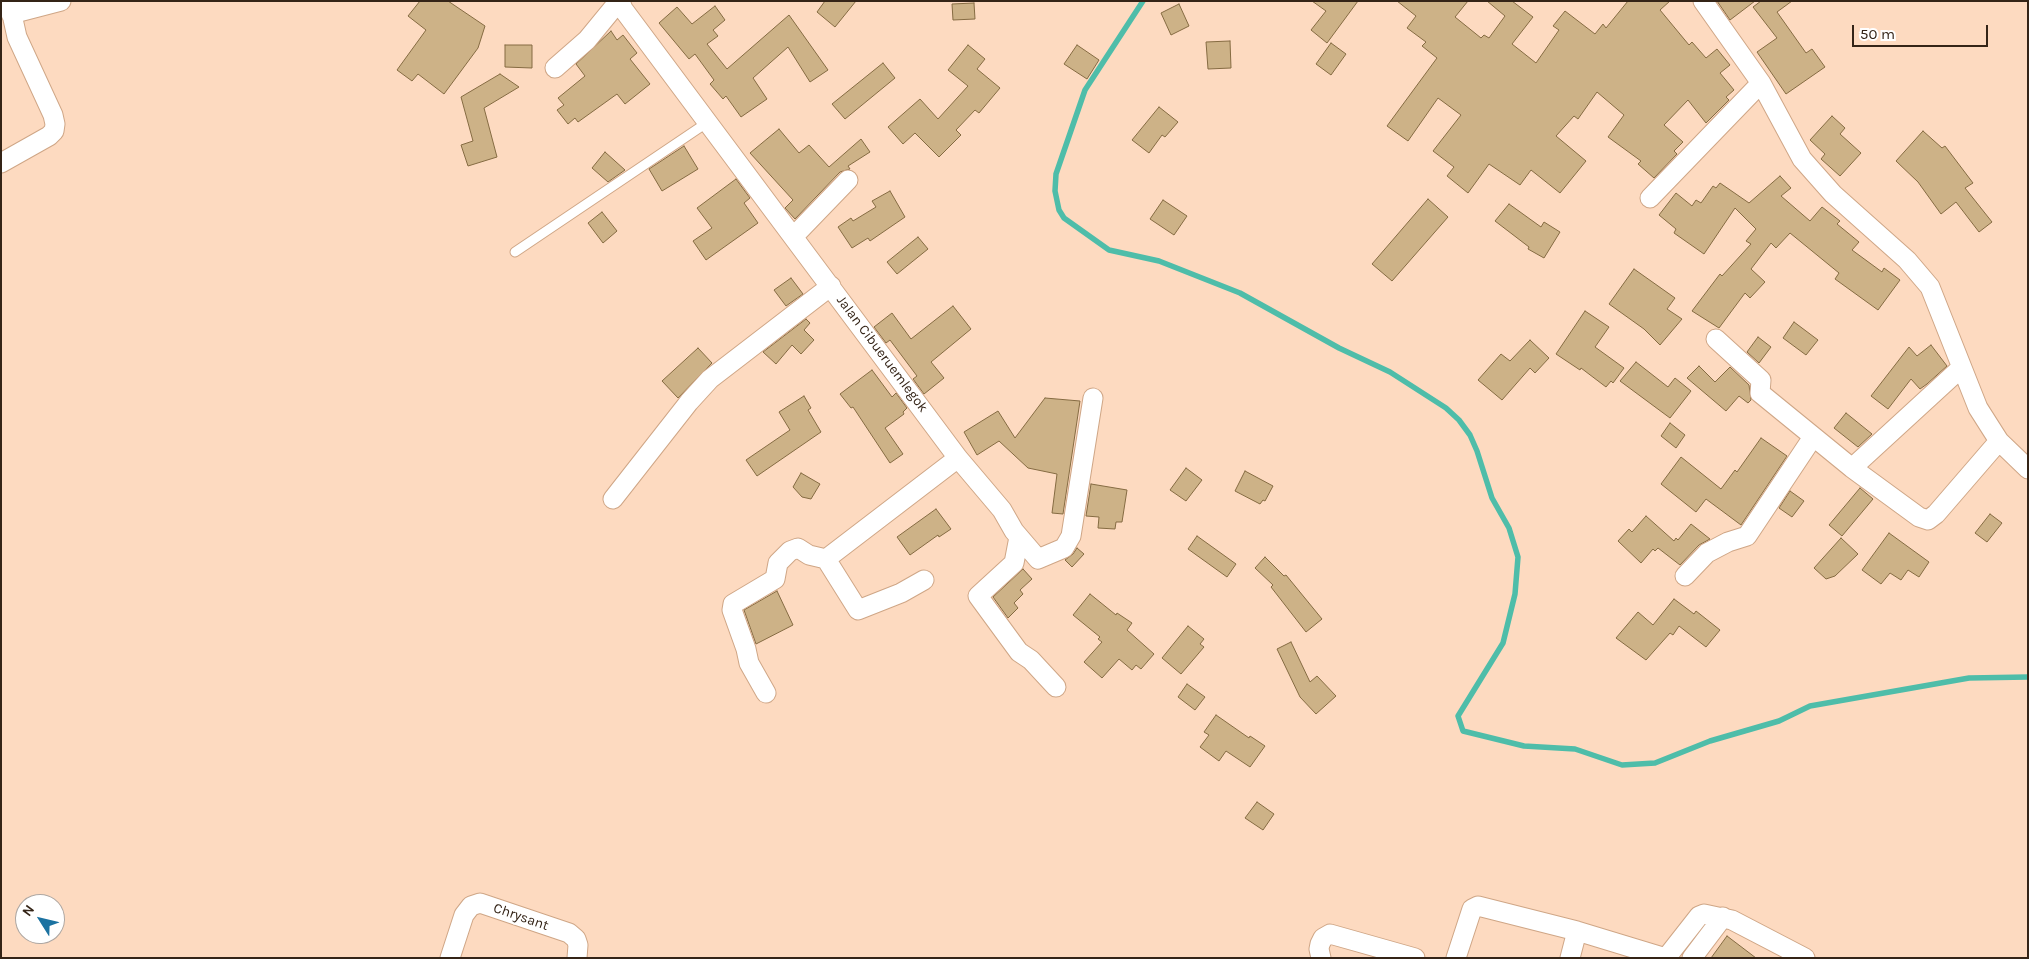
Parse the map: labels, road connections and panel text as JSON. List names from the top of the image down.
{
  "streets": {
    "street": ["Jalan Cibueruemlegok", "Chrysant"]
  },
  "scale_bar": "50 m",
  "north": "top left"
}
